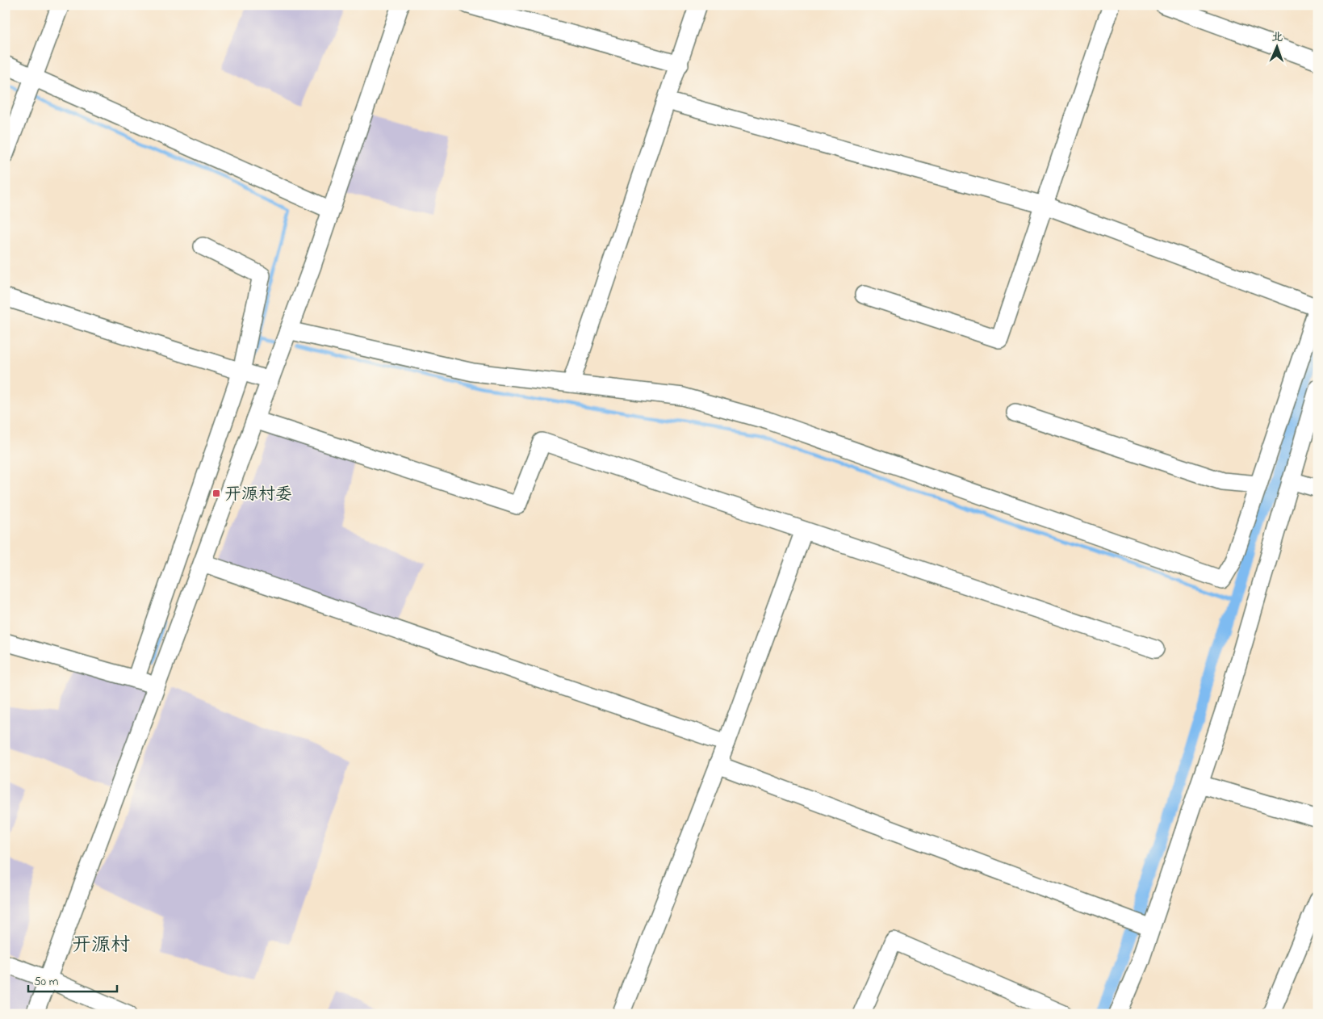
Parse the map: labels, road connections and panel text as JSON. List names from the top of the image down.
{
  "districts": ["开源村"],
  "places": {
    "transit": ["开源村委"]
  },
  "scale_bar": "50 m",
  "north": "top"
}
